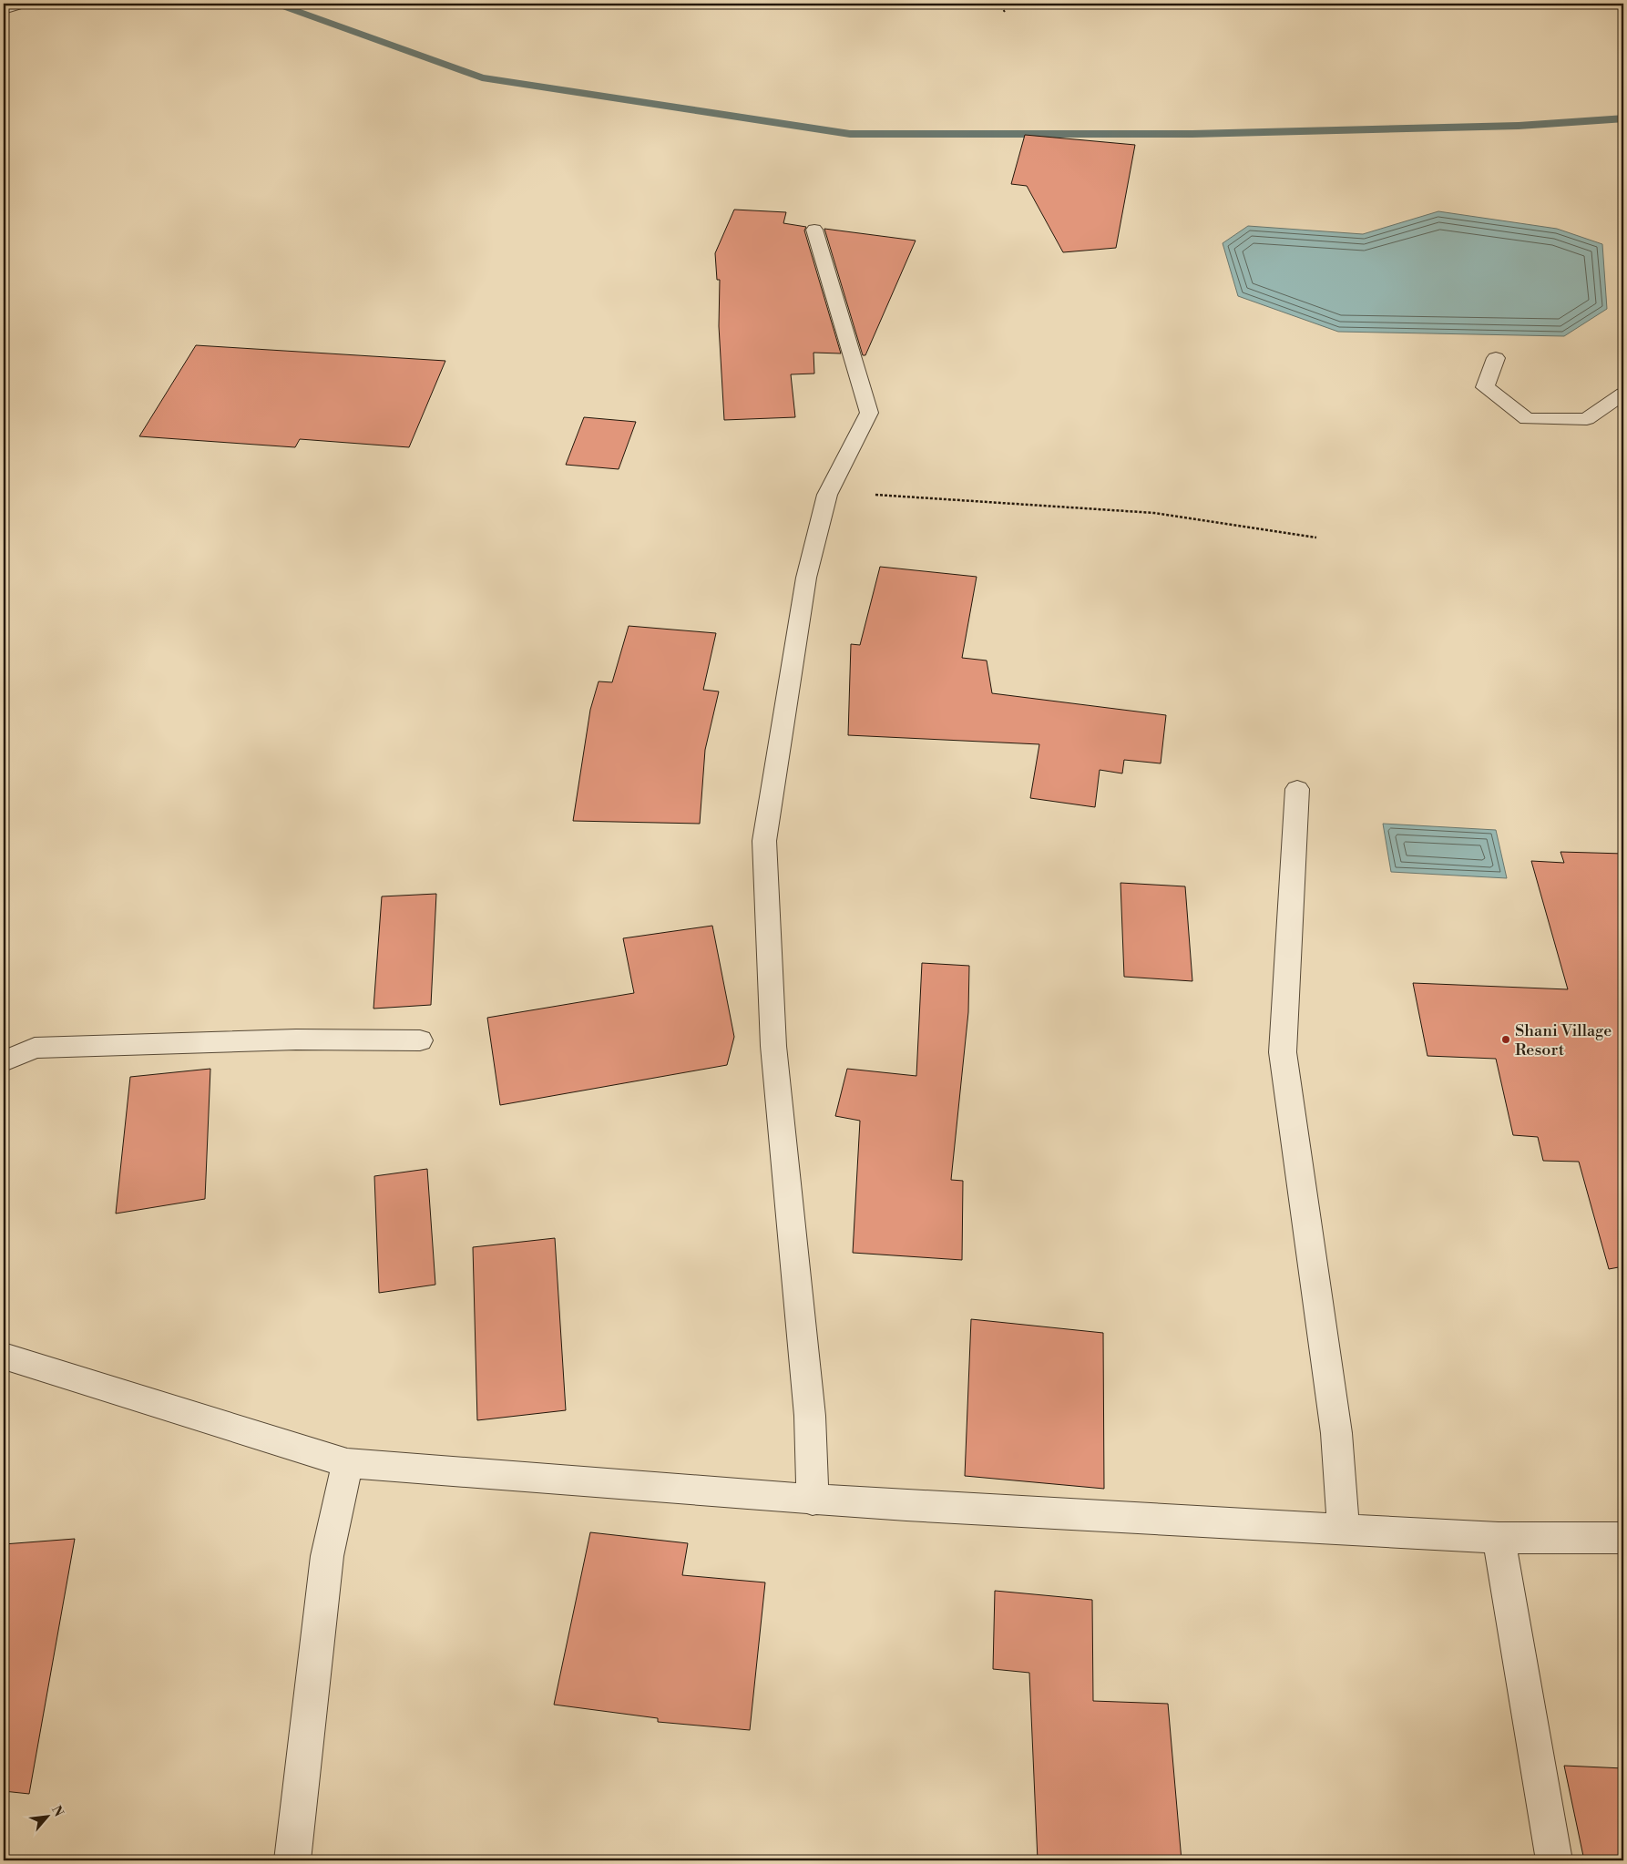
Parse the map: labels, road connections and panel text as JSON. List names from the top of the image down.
{
  "places": ["Shani Village Resort"],
  "north": "top right"
}
